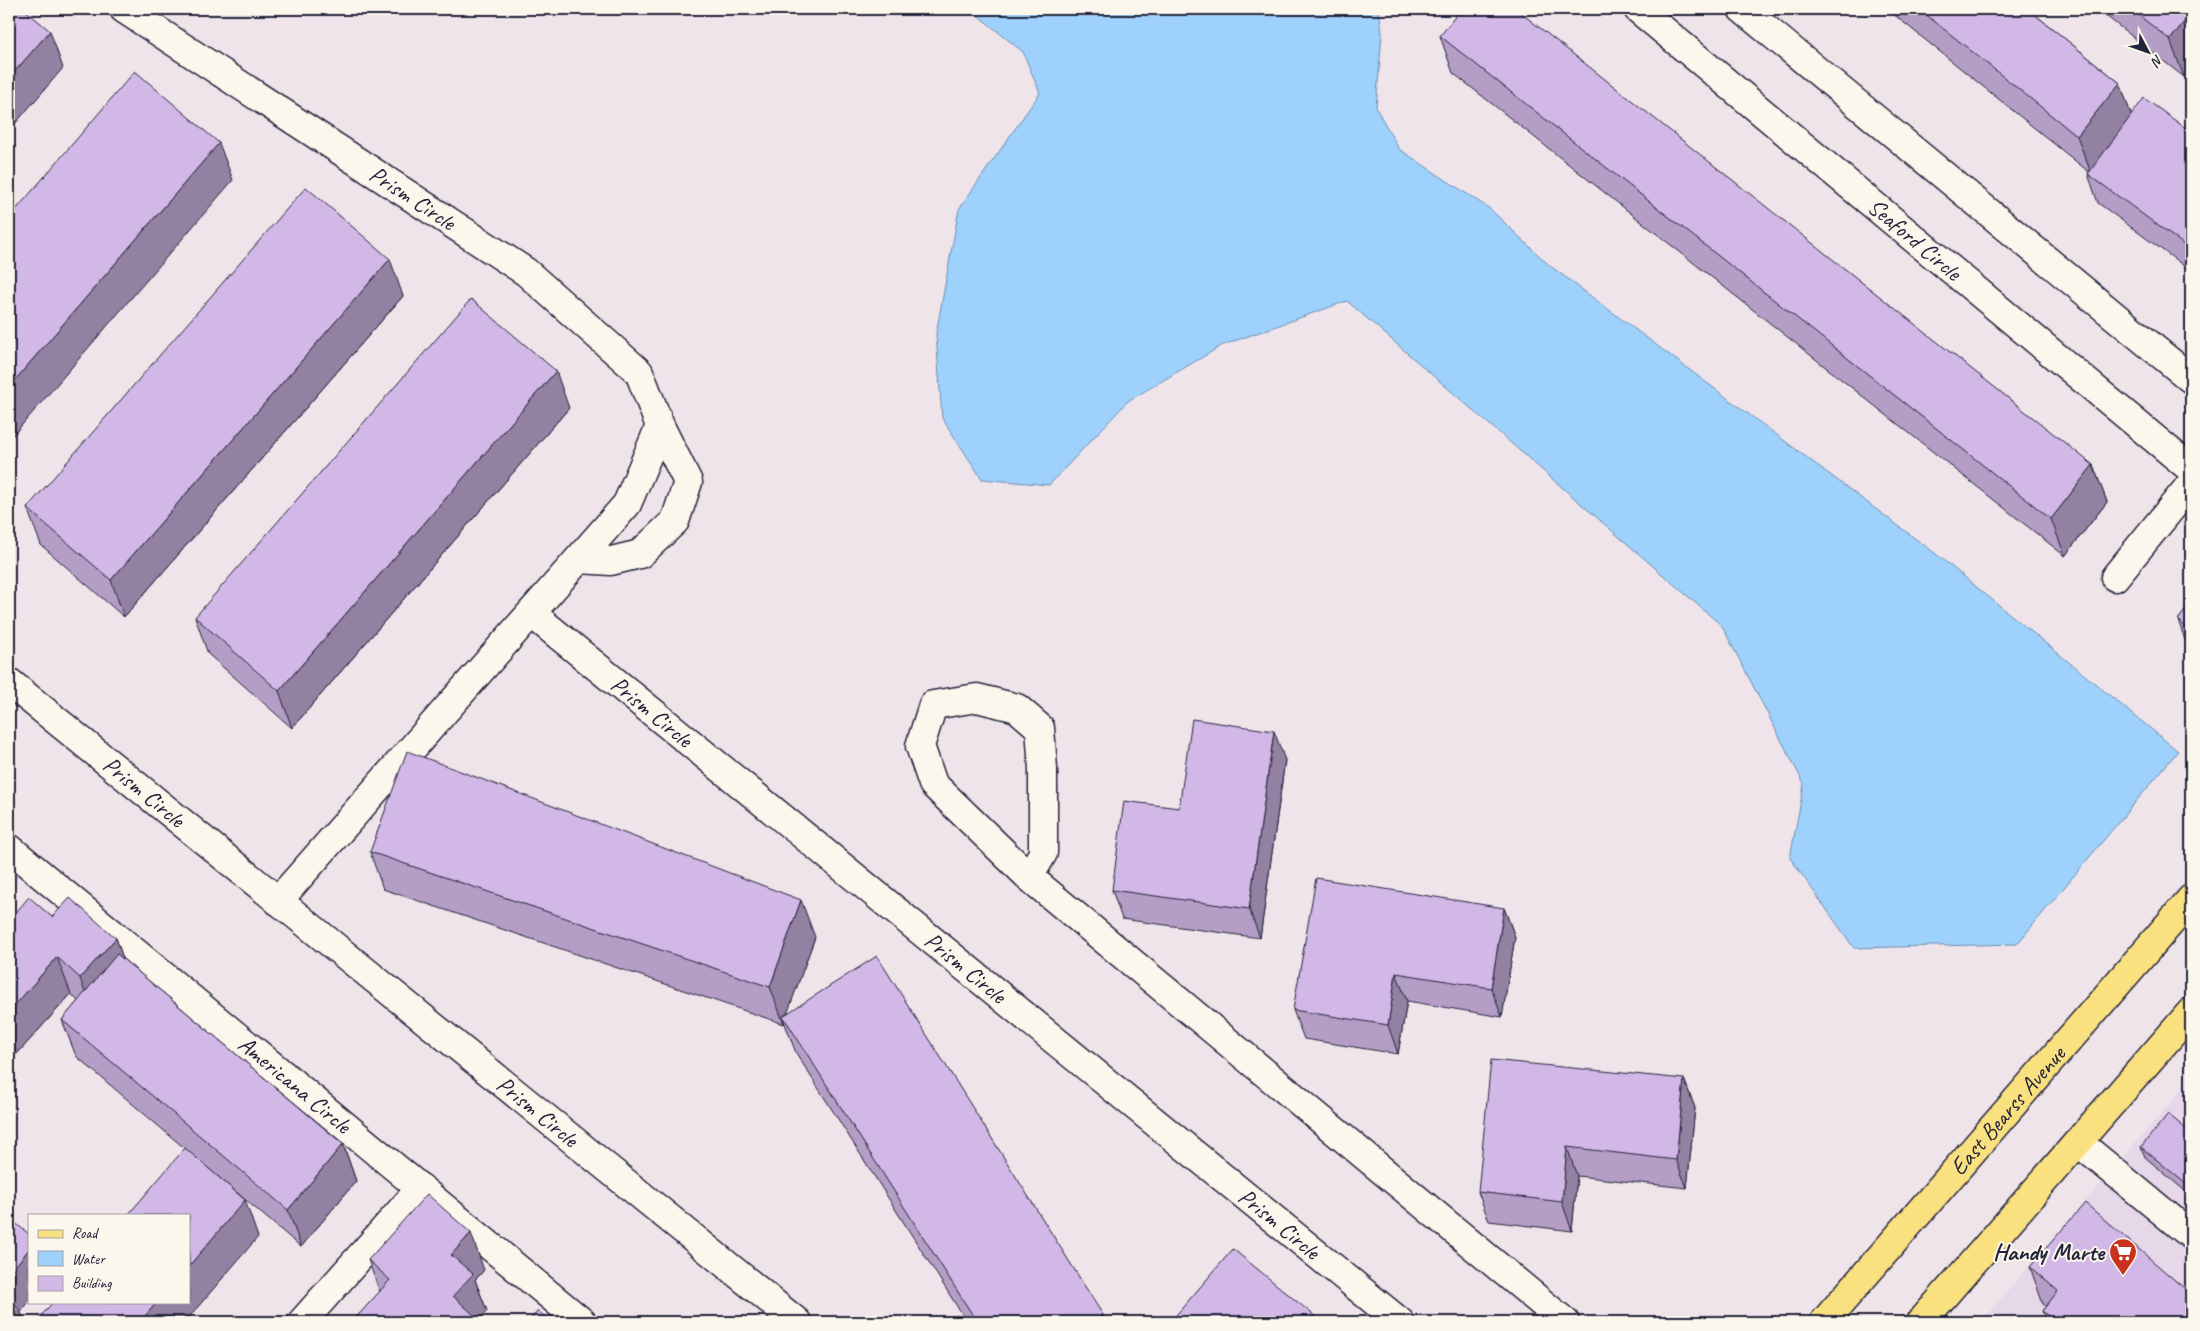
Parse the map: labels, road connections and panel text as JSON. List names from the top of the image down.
{
  "streets": {
    "main road": ["East Bearss Avenue"],
    "street": ["Prism Circle", "Seaford Circle", "Americana Circle"]
  },
  "places": {
    "supermarket": ["Handy Marte"]
  },
  "legend": ["Road", "Water", "Building"],
  "north": "bottom right"
}
